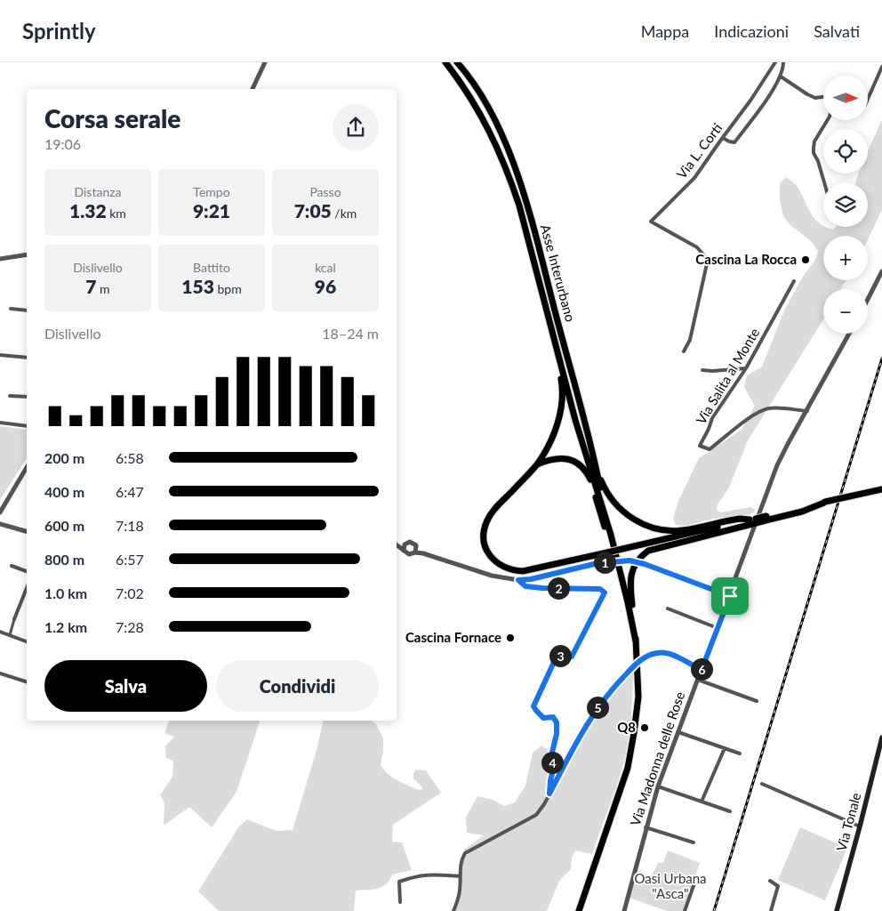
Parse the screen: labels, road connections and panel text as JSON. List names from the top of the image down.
{
  "streets": {
    "highway": ["Asse Interurbano"],
    "main road": ["Via Tonale"],
    "street": ["Via L. Corti", "Via Salita al Monte", "Via Madonna delle Rose"]
  },
  "crossings": [
    ["Via Salita al Monte", "Via Madonna delle Rose"]
  ],
  "parks": ["Oasi Urbana \"Asca\""],
  "places": ["Cascina La Rocca", "Cascina Fornace", "Q8"],
  "north": "right",
  "page": {
    "header": "Sprintly",
    "nav": ["Mappa", "Indicazioni", "Salvati"],
    "map_buttons": ["+", "−"],
    "heading": ["Corsa serale", "19:06"],
    "stats": [
      ["Distanza", "1.32 km"],
      ["Tempo", "9:21"],
      ["Passo", "7:05 /km"],
      ["Dislivello", "7 m"],
      ["Battito", "153 bpm"],
      ["kcal", "96"]
    ],
    "chart": ["Dislivello", "18–24 m"],
    "list": [
      {
        "name": "200 m",
        "note": "6:58"
      },
      {
        "name": "400 m",
        "note": "6:47"
      },
      {
        "name": "600 m",
        "note": "7:18"
      },
      {
        "name": "800 m",
        "note": "6:57"
      },
      {
        "name": "1.0 km",
        "note": "7:02"
      },
      {
        "name": "1.2 km",
        "note": "7:28"
      }
    ],
    "pins": [
      "1",
      "2",
      "3",
      "6",
      "5",
      "4"
    ],
    "buttons": ["Salva", "Condividi"]
  }
}
